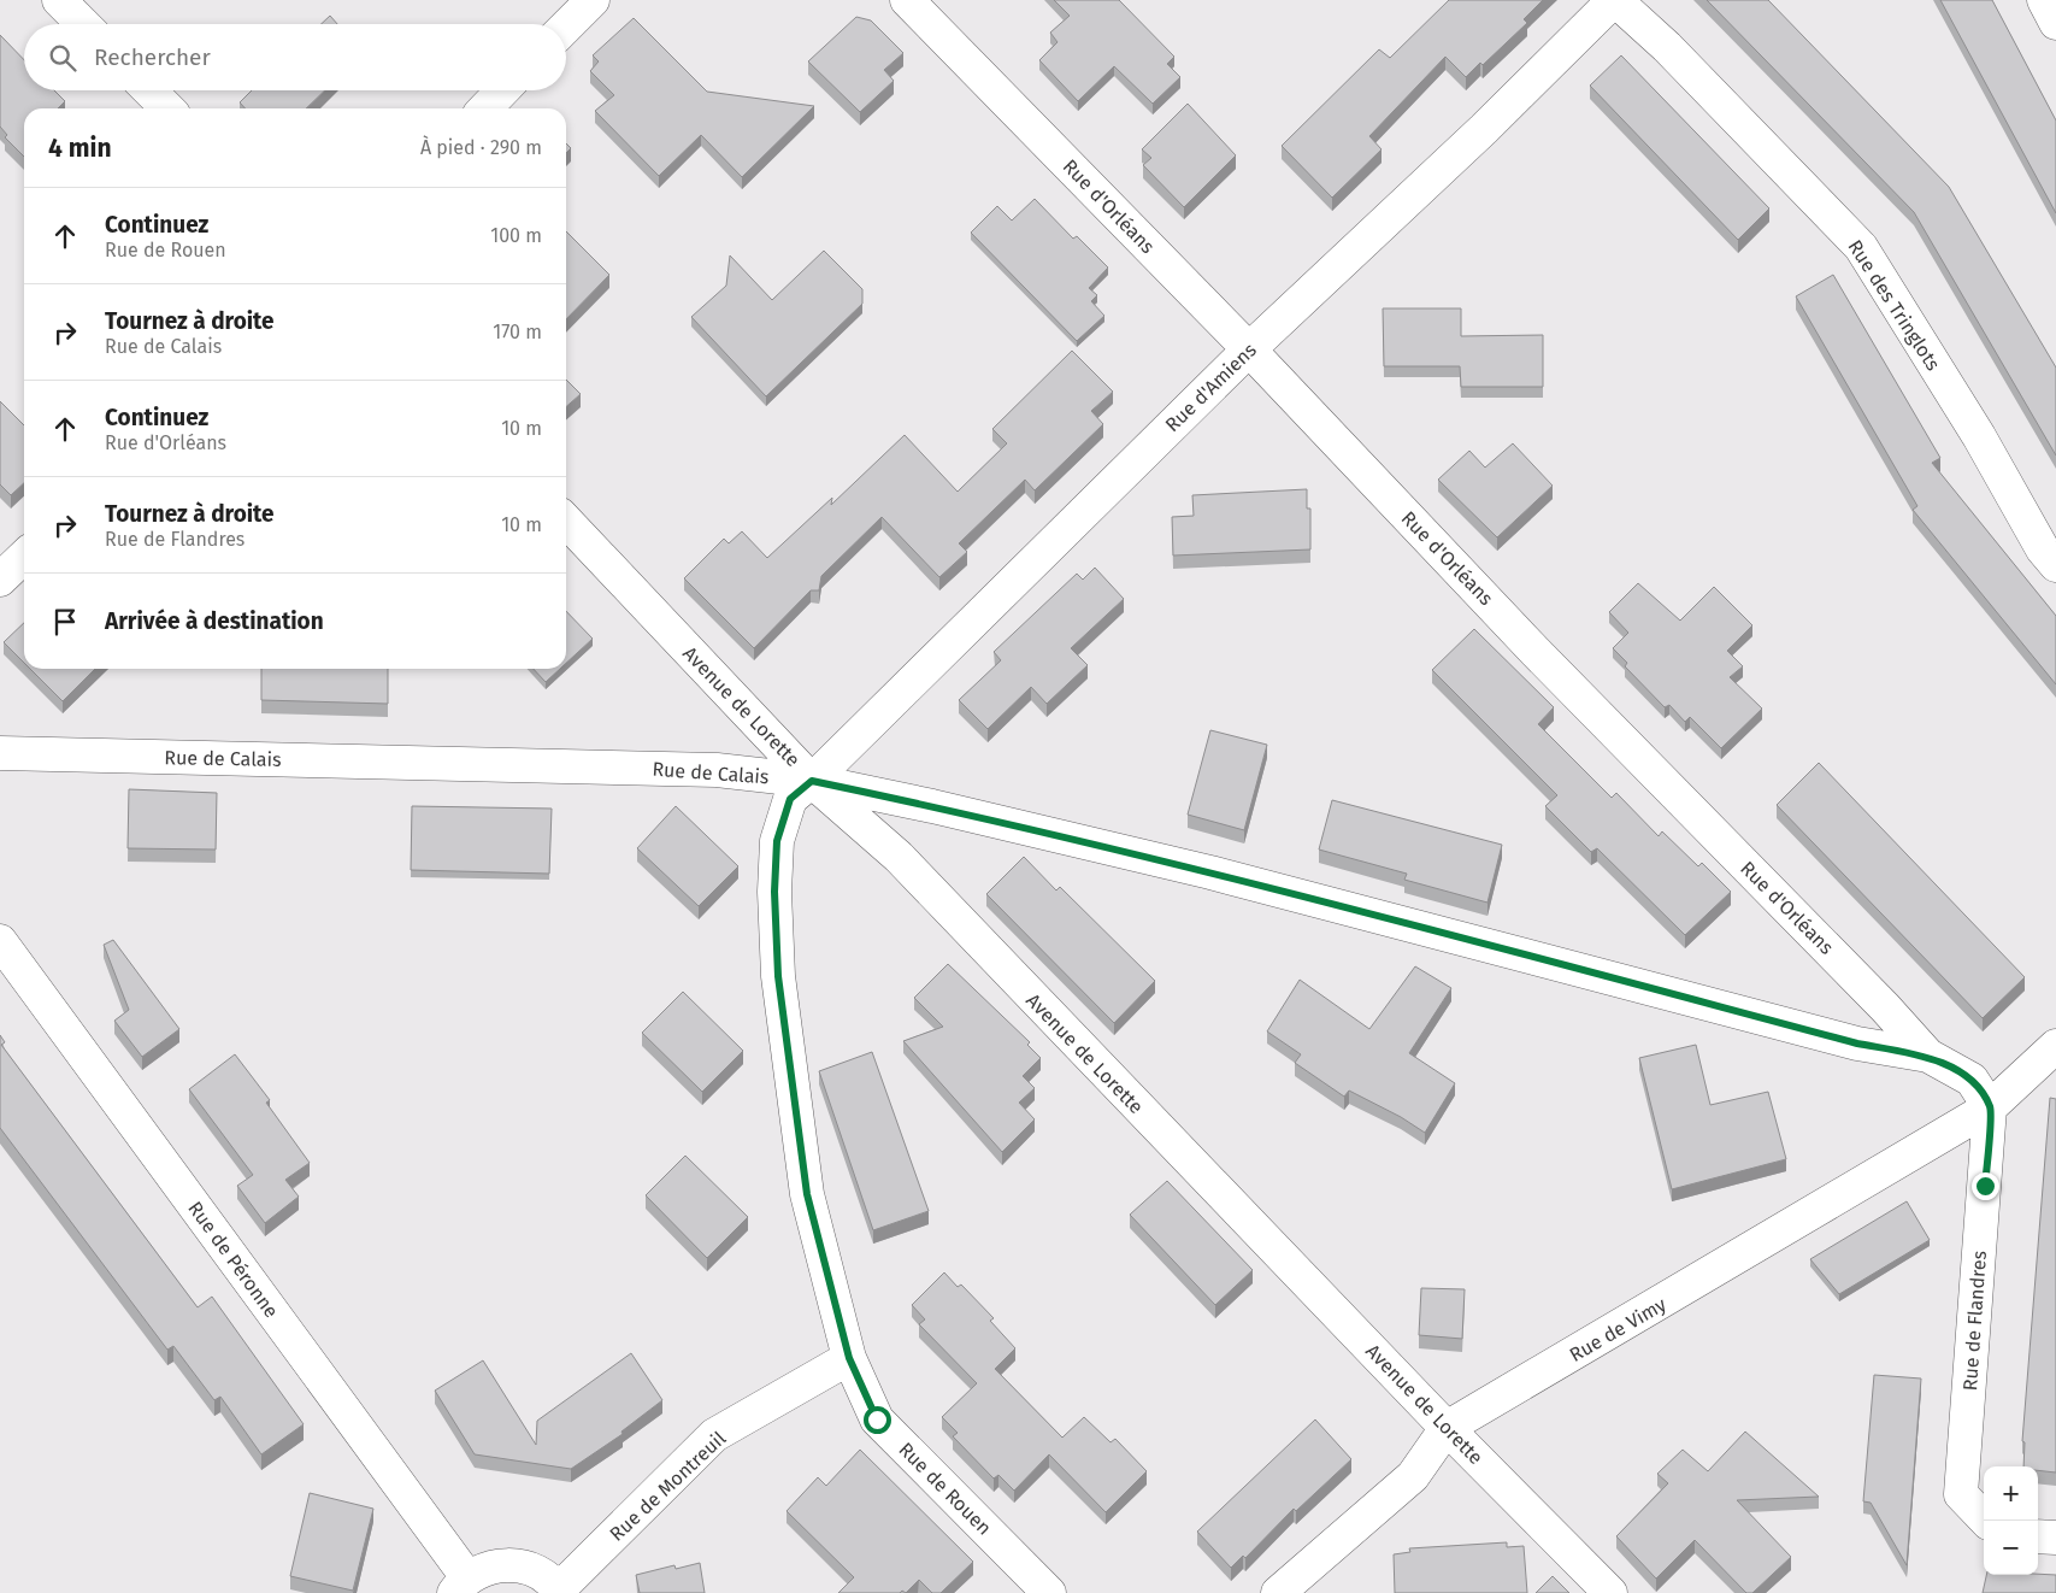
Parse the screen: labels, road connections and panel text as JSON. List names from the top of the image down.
{
  "streets": {
    "street": [
      "Rue d'Orléans",
      "Rue des Tringlots",
      "Rue d'Amiens",
      "Avenue de Lorette",
      "Rue de Calais",
      "Rue de Péronne",
      "Rue de Flandres",
      "Rue de Vimy",
      "Rue de Montreuil",
      "Rue de Rouen"
    ]
  },
  "crossings": [
    ["Rue d'Orléans", "Rue d'Amiens"],
    ["Rue d'Orléans", "Rue de Calais"],
    ["Rue d'Orléans", "Rue de Flandres"],
    ["Rue d'Orléans", "Rue de Vimy"],
    ["Rue des Tringlots", "Rue d'Amiens"],
    ["Rue d'Amiens", "Avenue de Lorette"],
    ["Rue d'Amiens", "Rue de Calais"],
    ["Rue d'Amiens", "Rue de Rouen"],
    ["Avenue de Lorette", "Rue de Calais"],
    ["Avenue de Lorette", "Rue de Vimy"],
    ["Avenue de Lorette", "Rue de Rouen"],
    ["Rue de Calais", "Rue de Rouen"],
    ["Rue de Flandres", "Rue de Vimy"],
    ["Rue de Montreuil", "Rue de Rouen"]
  ],
  "page": {
    "search": "Rechercher",
    "heading": ["4 min", "À pied · 290 m"],
    "list": [
      ["Continuez", "Rue de Rouen", "100 m"],
      ["Tournez à droite", "Rue de Calais", "170 m"],
      ["Continuez", "Rue d'Orléans", "10 m"],
      ["Tournez à droite", "Rue de Flandres", "10 m"],
      "Arrivée à destination"
    ],
    "map_buttons": ["+", "−"]
  }
}
